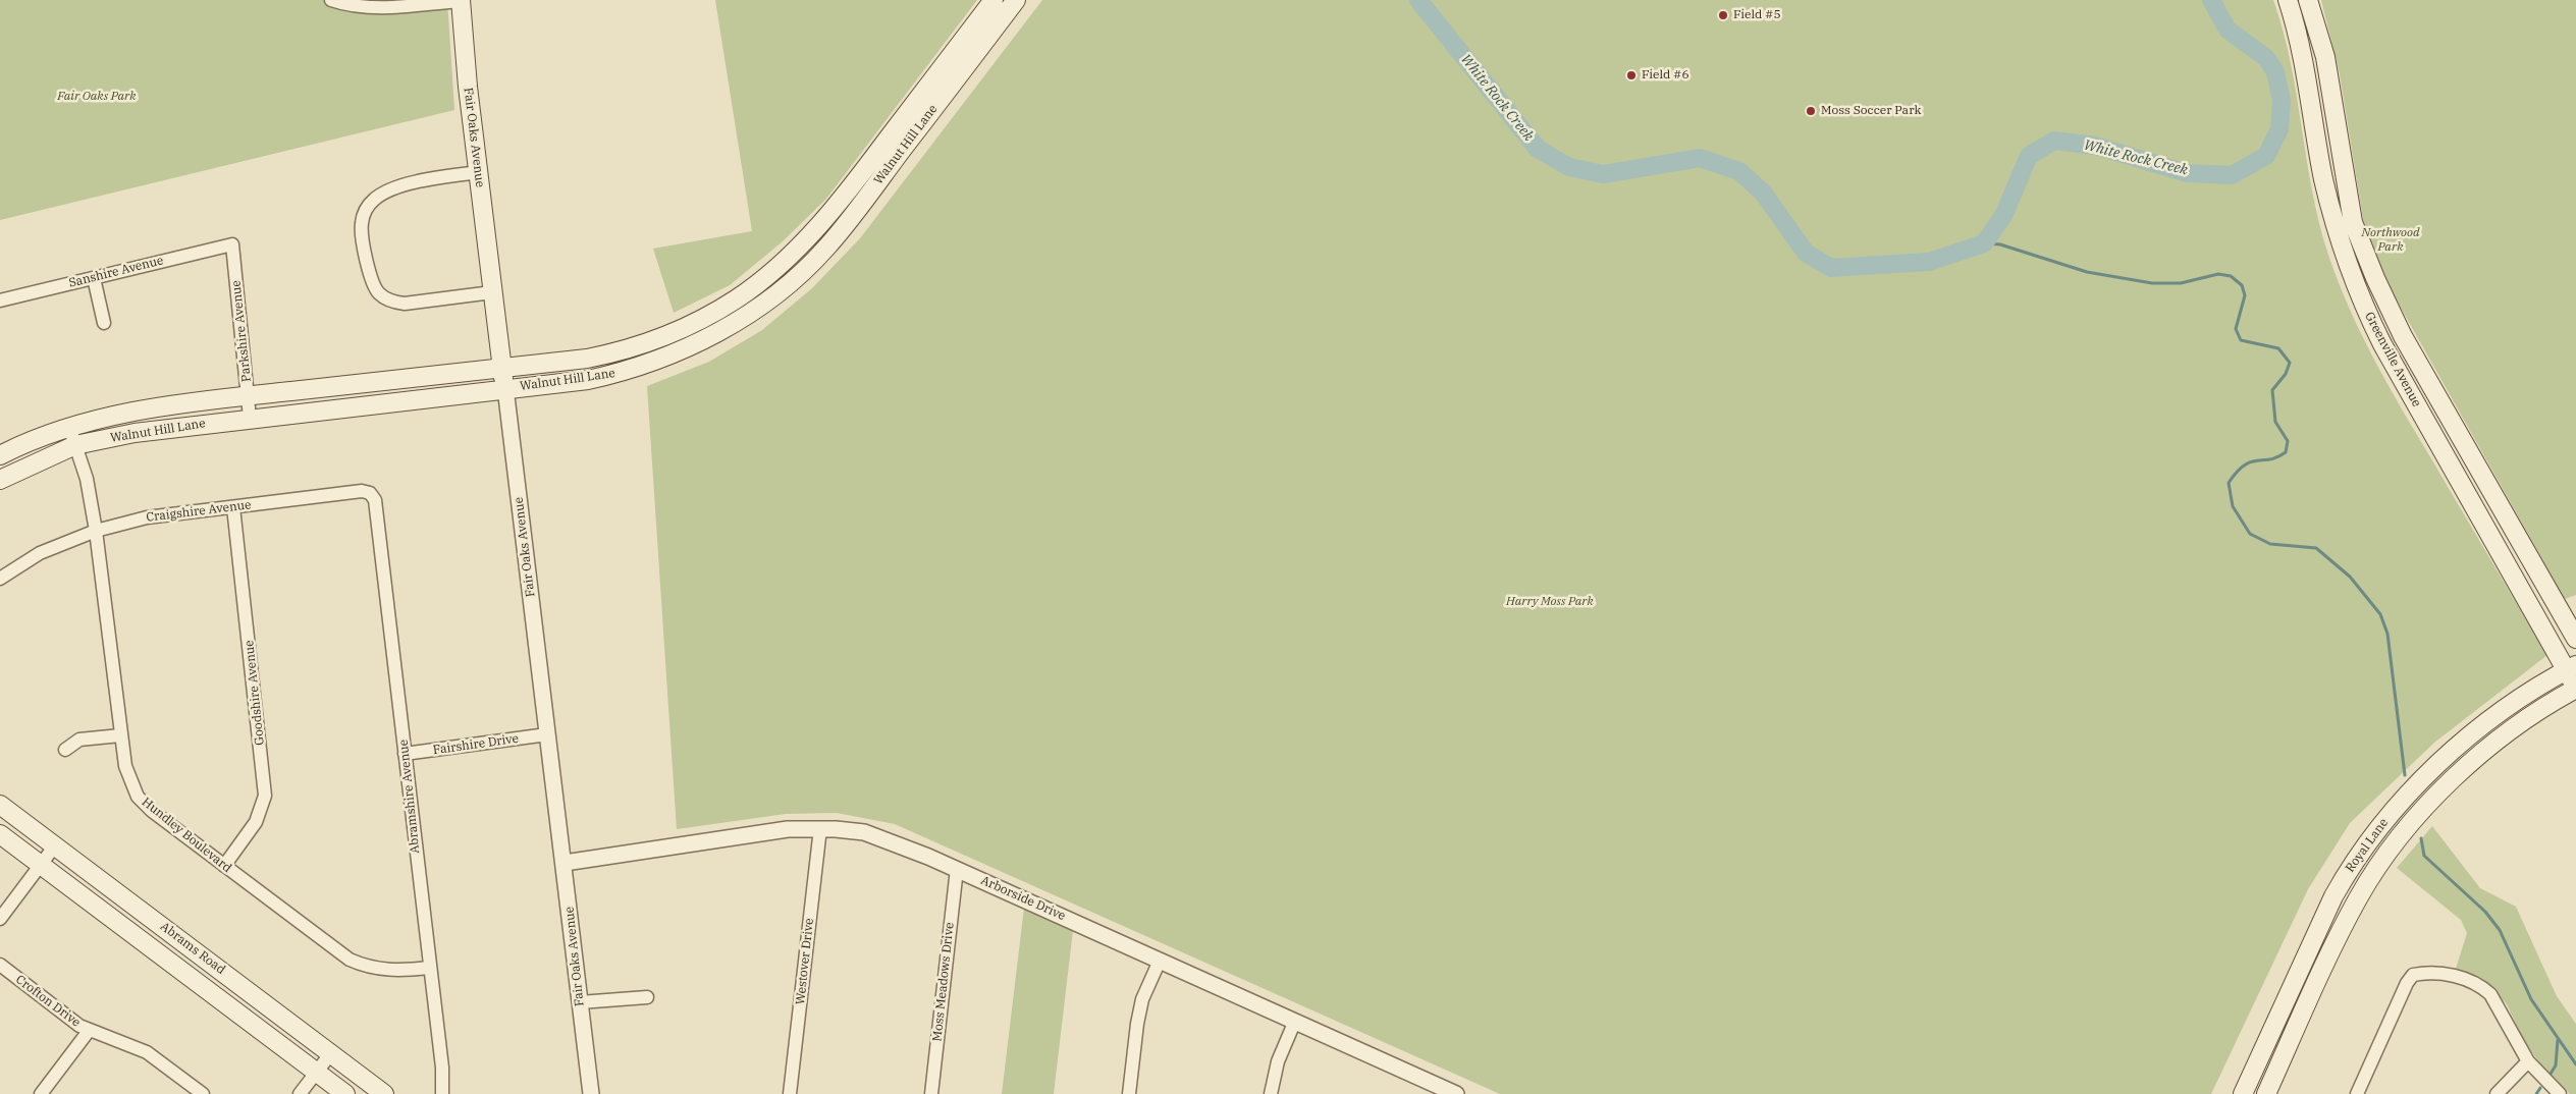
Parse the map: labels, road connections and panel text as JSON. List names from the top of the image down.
{
  "streets": {
    "main road": [
      "Fair Oaks Avenue",
      "Walnut Hill Lane",
      "Greenville Avenue",
      "Royal Lane",
      "Abrams Road"
    ],
    "street": [
      "Sanshire Avenue",
      "Parkshire Avenue",
      "Craigshire Avenue",
      "Goodshire Avenue",
      "Fairshire Drive",
      "Abramshire Avenue",
      "Hundley Boulevard",
      "Arborside Drive",
      "Westover Drive",
      "Moss Meadows Drive",
      "Crofton Drive"
    ]
  },
  "crossings": [
    ["Fair Oaks Avenue", "Walnut Hill Lane"],
    ["Fair Oaks Avenue", "Fairshire Drive"],
    ["Fair Oaks Avenue", "Arborside Drive"],
    ["Walnut Hill Lane", "Parkshire Avenue"],
    ["Walnut Hill Lane", "Hundley Boulevard"],
    ["Sanshire Avenue", "Parkshire Avenue"],
    ["Greenville Avenue", "Royal Lane"],
    ["Craigshire Avenue", "Goodshire Avenue"],
    ["Craigshire Avenue", "Abramshire Avenue"],
    ["Craigshire Avenue", "Hundley Boulevard"],
    ["Goodshire Avenue", "Hundley Boulevard"],
    ["Fairshire Drive", "Abramshire Avenue"],
    ["Abramshire Avenue", "Hundley Boulevard"],
    ["Arborside Drive", "Westover Drive"],
    ["Arborside Drive", "Moss Meadows Drive"]
  ],
  "water": ["White Rock Creek"],
  "parks": ["Fair Oaks Park", "Northwood Park", "Harry Moss Park"],
  "places": ["Field #5", "Field #6", "Moss Soccer Park"]
}
